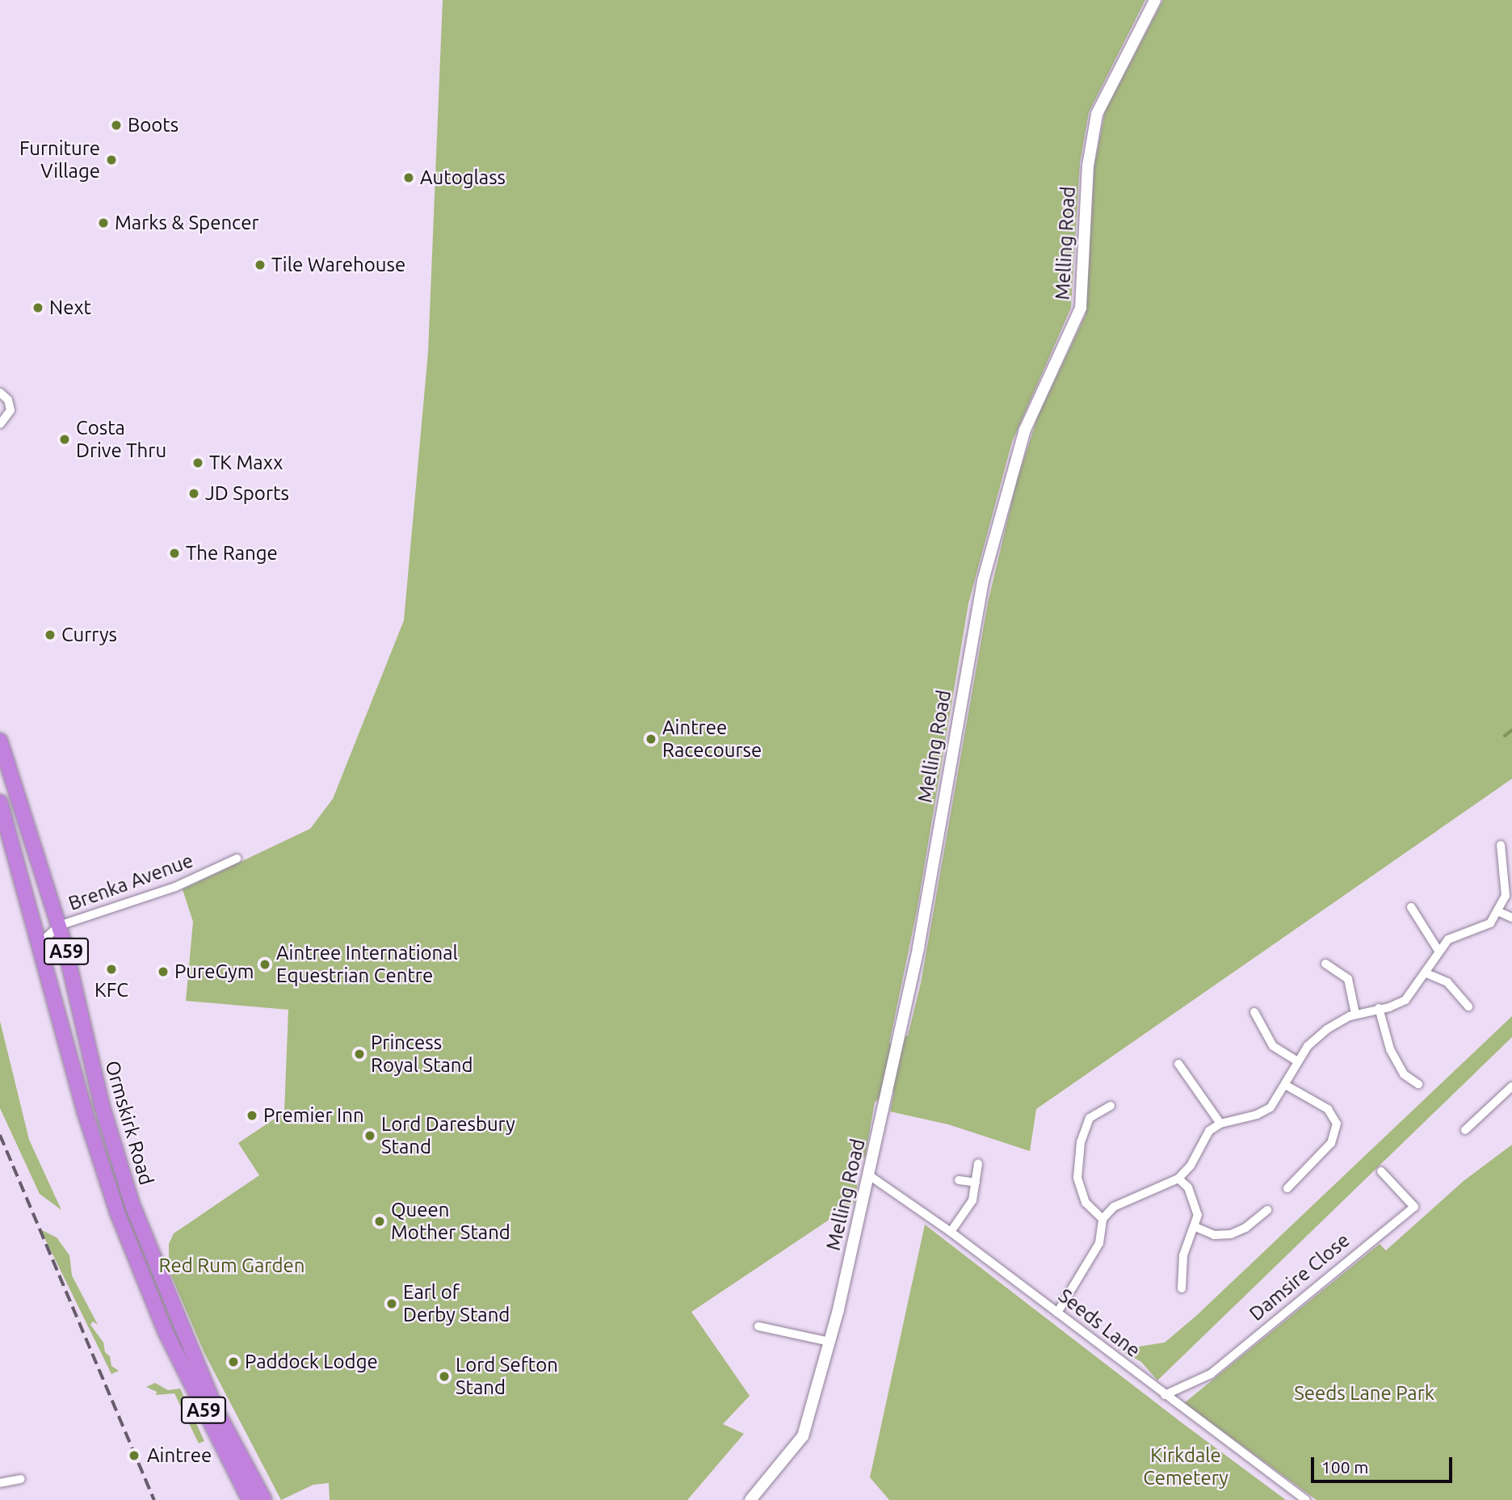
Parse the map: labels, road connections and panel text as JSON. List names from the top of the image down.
{
  "streets": {
    "highway": ["A59", "Ormskirk Road"],
    "street": [
      "Melling Road",
      "Brenka Avenue",
      "Damsire Close",
      "Seeds Lane"
    ]
  },
  "crossings": [
    ["Melling Road", "Seeds Lane"],
    ["Brenka Avenue", "Ormskirk Road"],
    ["Damsire Close", "Seeds Lane"]
  ],
  "parks": ["Red Rum Garden", "Seeds Lane Park", "Kirkdale Cemetery"],
  "places": [
    "Boots",
    "Furniture Village",
    "Autoglass",
    "Marks & Spencer",
    "Tile Warehouse",
    "Next",
    "Costa Drive Thru",
    "TK Maxx",
    "JD Sports",
    "The Range",
    "Currys",
    "Aintree Racecourse",
    "Aintree International Equestrian Centre",
    "KFC",
    "PureGym",
    "Princess Royal Stand",
    "Premier Inn",
    "Lord Daresbury Stand",
    "Queen Mother Stand",
    "Earl of Derby Stand",
    "Paddock Lodge",
    "Lord Sefton Stand",
    "Aintree"
  ],
  "scale_bar": "100 m"
}
